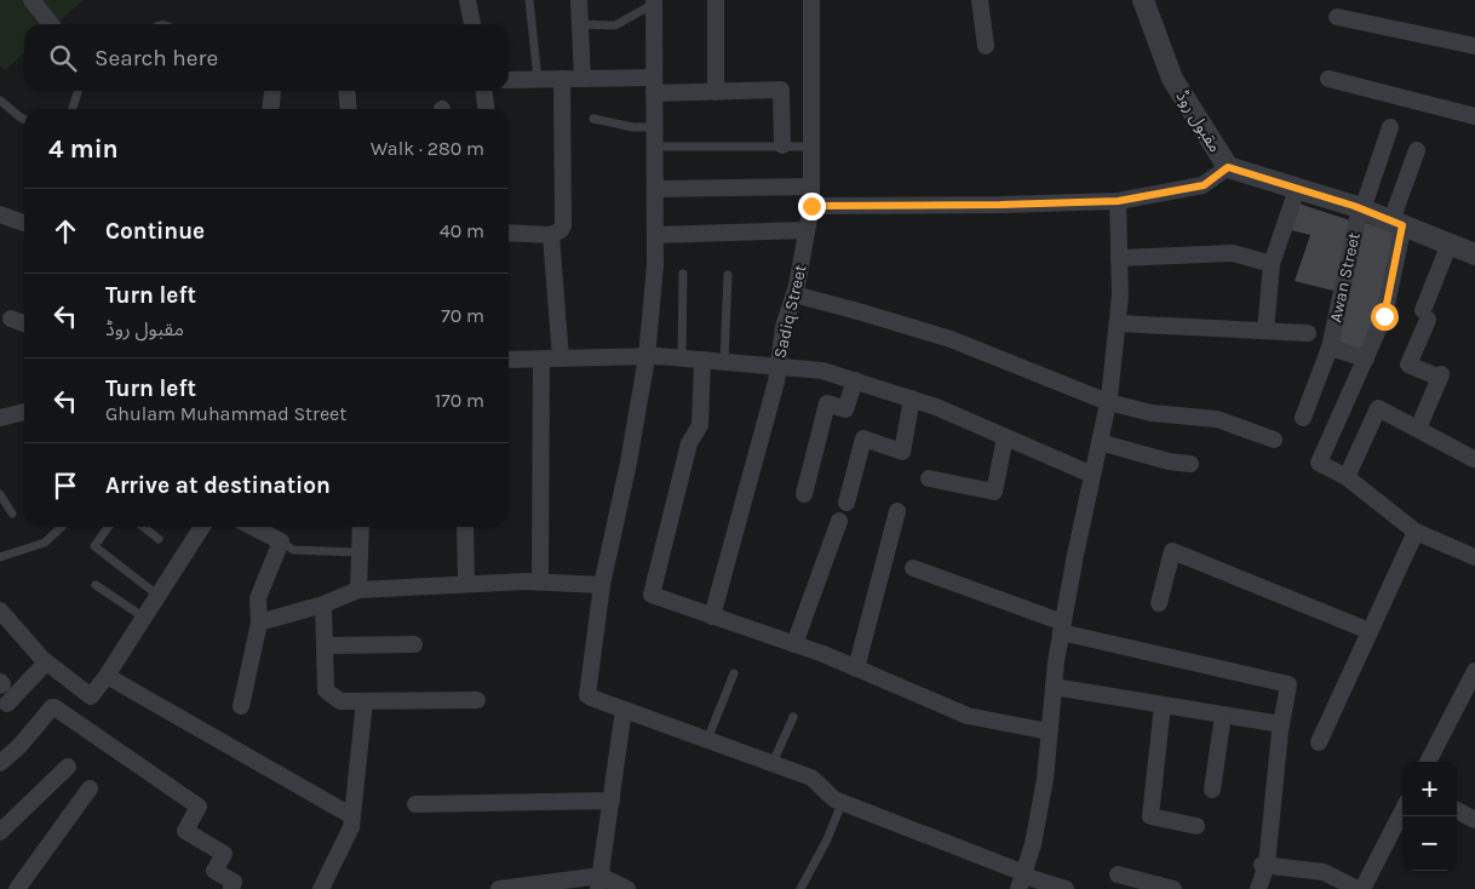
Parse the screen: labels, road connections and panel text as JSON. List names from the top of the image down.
{
  "streets": {
    "street": ["مقبول روڈ", "Awan Street", "Sadiq Street"]
  },
  "crossings": [
    ["مقبول روڈ", "Awan Street"]
  ],
  "page": {
    "search": "Search here",
    "heading": ["4 min", "Walk · 280 m"],
    "list": [
      ["Continue", "40 m"],
      ["Turn left", "مقبول روڈ", "70 m"],
      ["Turn left", "Ghulam Muhammad Street", "170 m"],
      "Arrive at destination"
    ],
    "map_buttons": ["+", "−"]
  }
}
